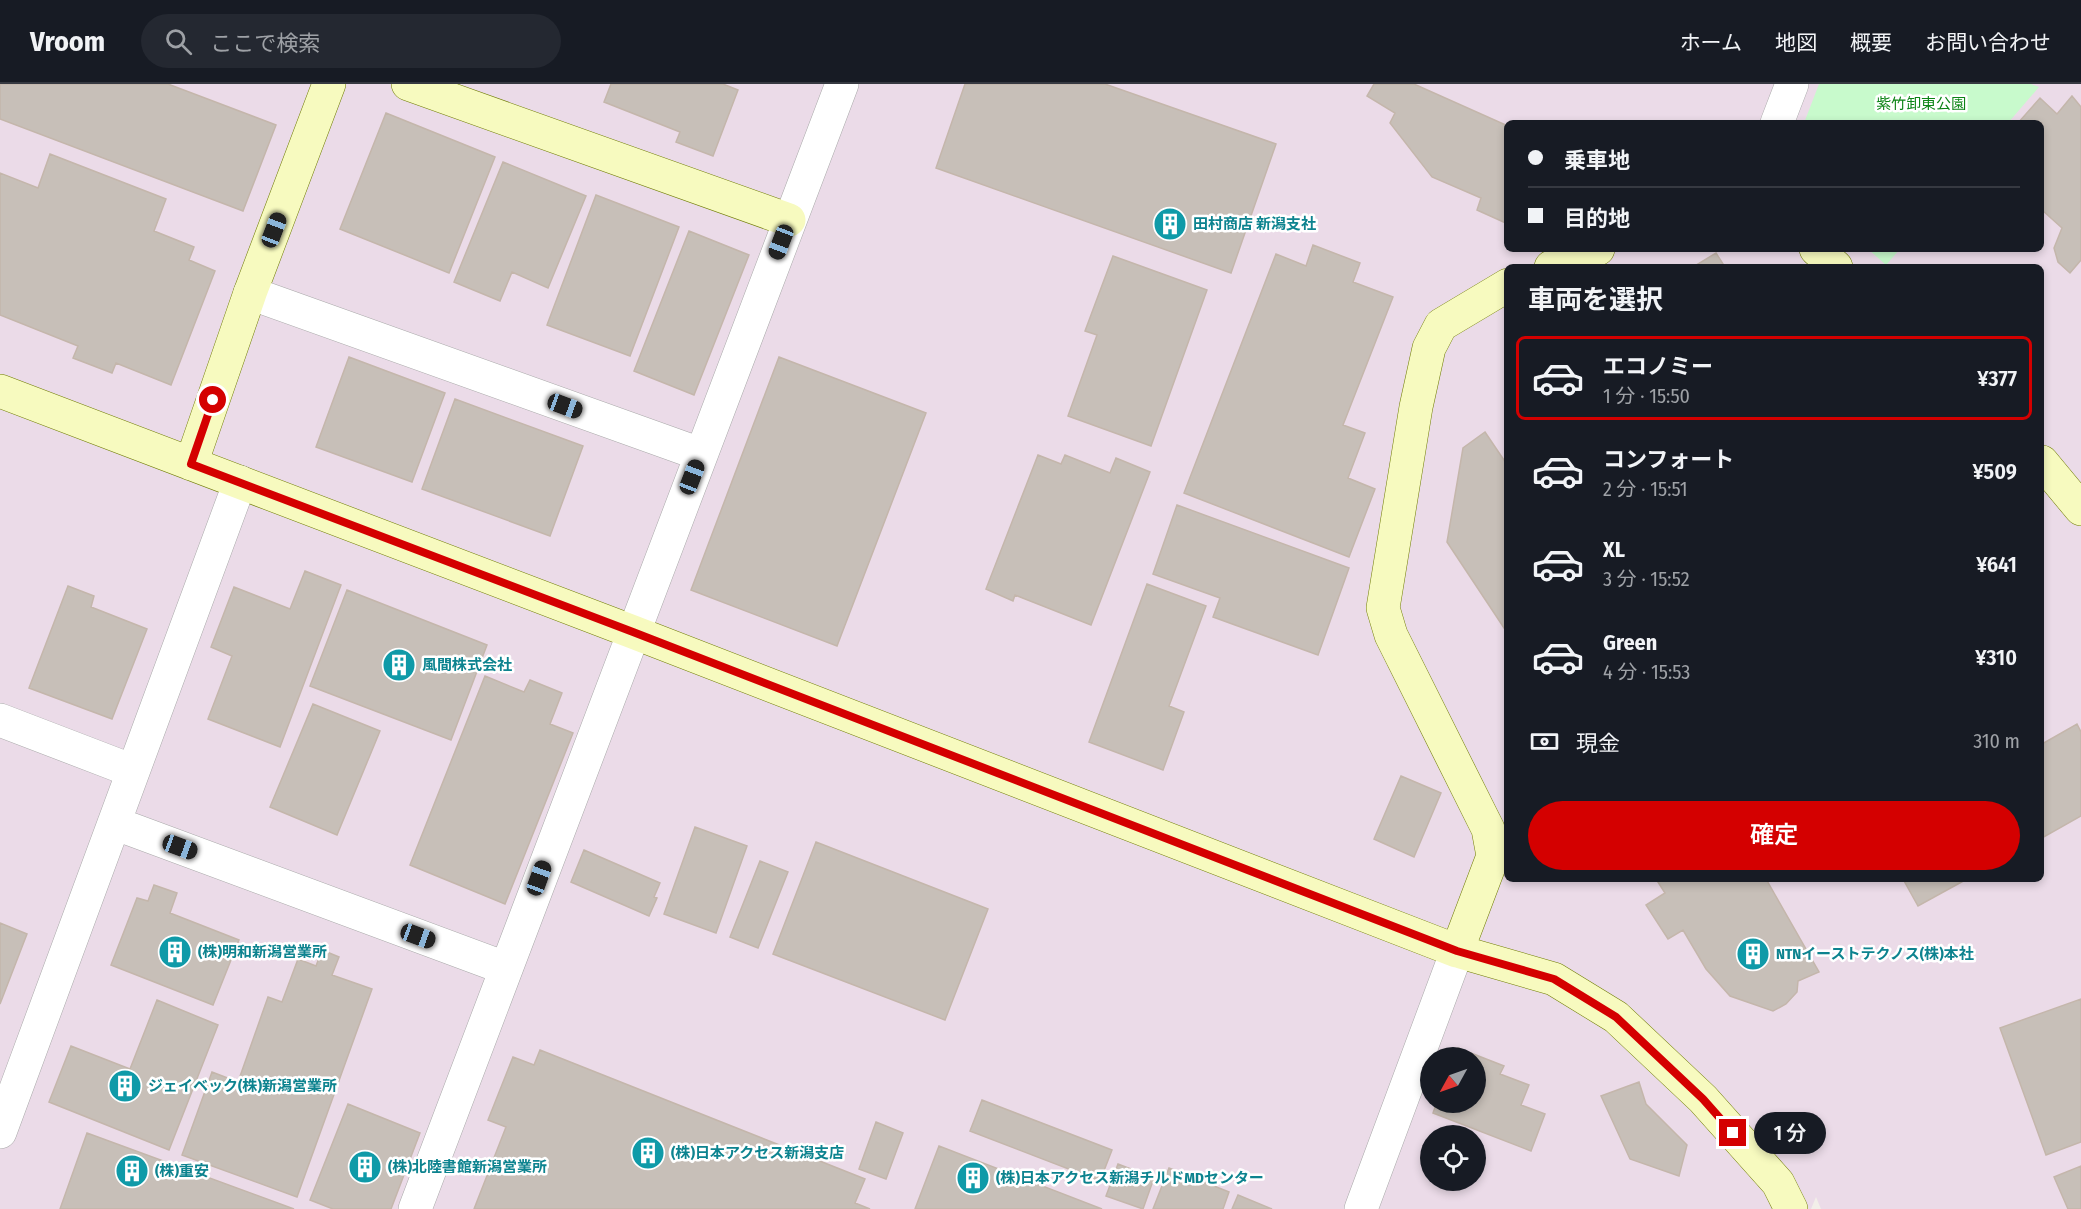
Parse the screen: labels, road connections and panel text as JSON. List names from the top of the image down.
{
  "parks": ["紫竹卸東公園"],
  "places": {
    "building": [
      "田村商店 新潟支社",
      "風間株式会社",
      "(株)明和新潟営業所",
      "NTNイーストテクノス(株)本社",
      "ジェイベック(株)新潟営業所",
      "(株)日本アクセス新潟支店",
      "(株)北陸書館新潟営業所",
      "(株)重安",
      "(株)日本アクセス新潟チルドMDセンター"
    ]
  },
  "north": "bottom left",
  "page": {
    "header": "Vroom",
    "search": "ここで検索",
    "nav": [
      "ホーム",
      "地図",
      "概要",
      "お問い合わせ"
    ],
    "banner": ["乗車地", "目的地"],
    "heading": "車両を選択",
    "list": [
      {
        "name": "エコノミー",
        "note": "1 分 · 15:50",
        "value": "¥377"
      },
      {
        "name": "コンフォート",
        "note": "2 分 · 15:51",
        "value": "¥509"
      },
      {
        "name": "XL",
        "note": "3 分 · 15:52",
        "value": "¥641"
      },
      {
        "name": "Green",
        "note": "4 分 · 15:53",
        "value": "¥310"
      }
    ],
    "pay": ["現金", "310 m"],
    "buttons": "確定",
    "bubble": "1 分"
  }
}
